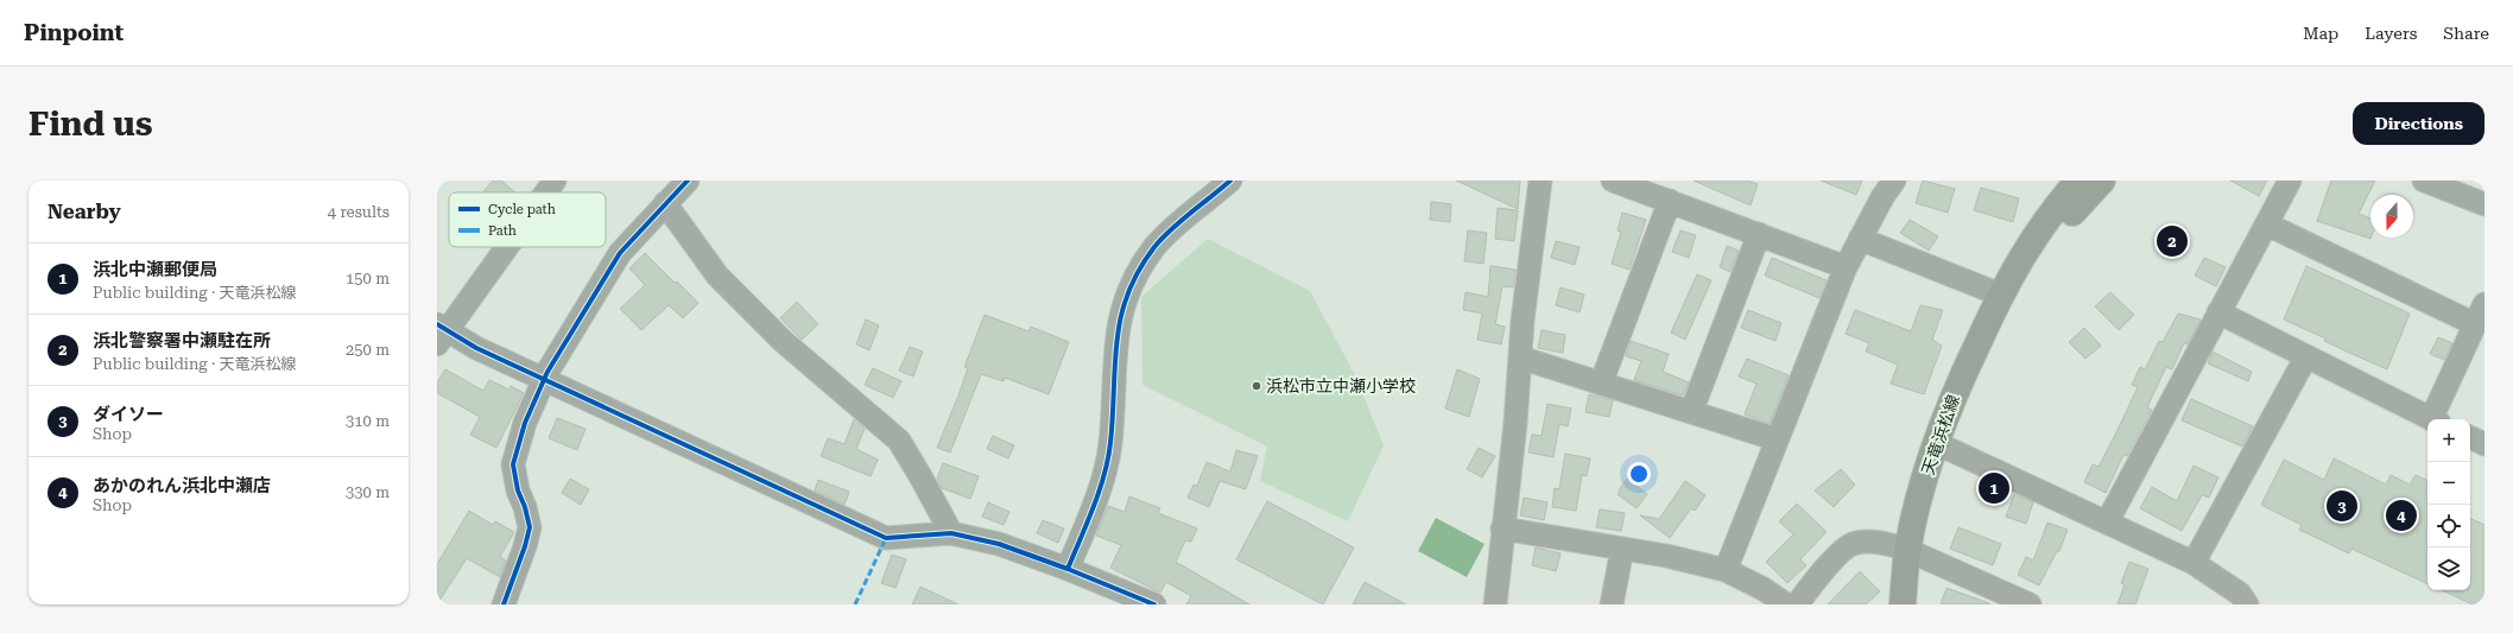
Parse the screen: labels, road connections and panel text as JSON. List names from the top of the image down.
{
  "streets": {
    "main road": ["天竜浜松線"]
  },
  "places": ["浜松市立中瀬小学校"],
  "legend": ["Cycle path", "Path"],
  "north": "bottom",
  "page": {
    "header": "Pinpoint",
    "nav": ["Map", "Layers", "Share"],
    "buttons": "Directions",
    "title": "Find us",
    "heading": ["Nearby", "4 results"],
    "pins": [
      "2",
      "1",
      "3",
      "4"
    ],
    "list": [
      {
        "mark": "1",
        "name": "浜北中瀬郵便局",
        "note": "Public building · 天竜浜松線",
        "value": "150 m"
      },
      {
        "mark": "2",
        "name": "浜北警察署中瀬駐在所",
        "note": "Public building · 天竜浜松線",
        "value": "250 m"
      },
      {
        "mark": "3",
        "name": "ダイソー",
        "note": "Shop",
        "value": "310 m"
      },
      {
        "mark": "4",
        "name": "あかのれん浜北中瀬店",
        "note": "Shop",
        "value": "330 m"
      }
    ],
    "map_buttons": ["+", "−"]
  }
}
